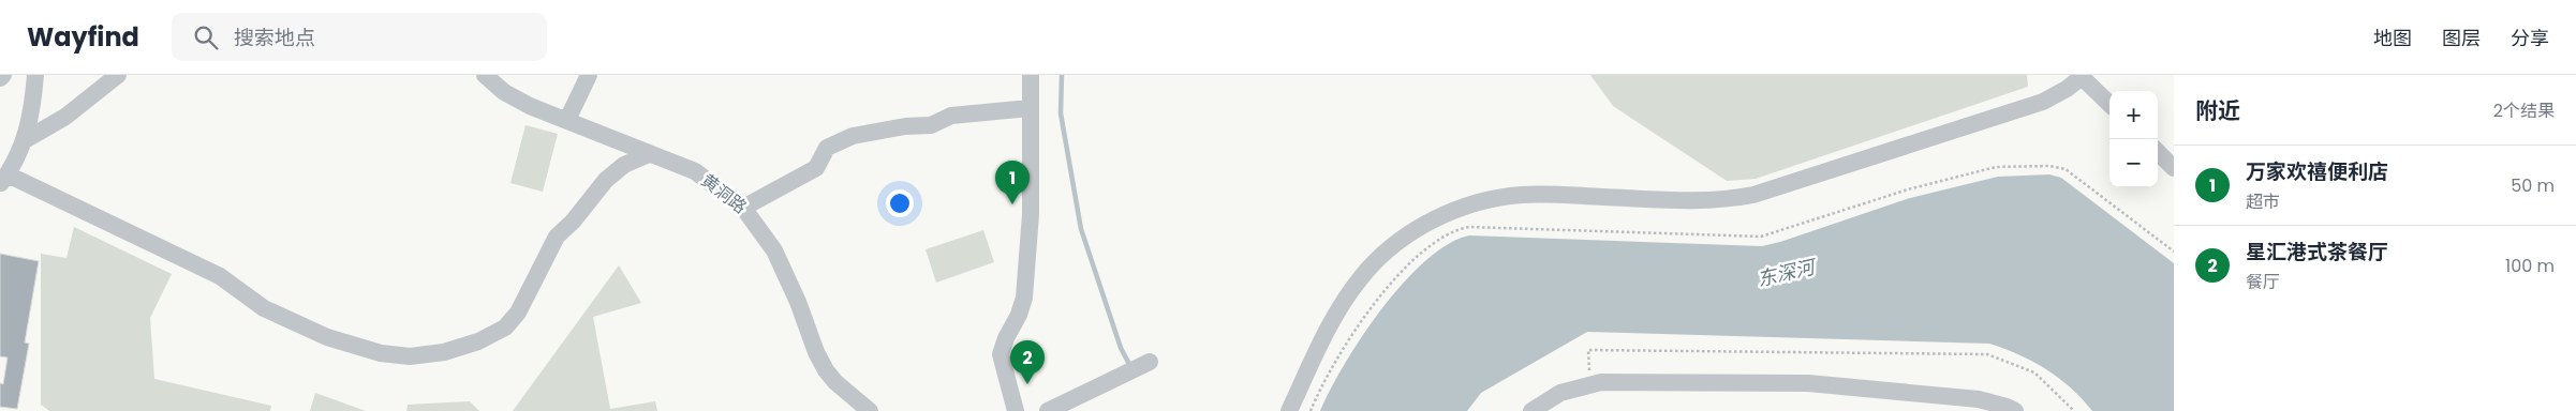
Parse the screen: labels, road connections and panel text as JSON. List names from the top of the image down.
{
  "streets": {
    "street": ["黄洞路"]
  },
  "water": ["东深河"],
  "page": {
    "header": "Wayfind",
    "search": "搜索地点",
    "nav": ["地图", "图层", "分享"],
    "heading": ["附近", "2个结果"],
    "map_buttons": ["+", "−"],
    "list": [
      {
        "mark": "1",
        "name": "万家欢禧便利店",
        "note": "超市",
        "value": "50 m"
      },
      {
        "mark": "2",
        "name": "星汇港式茶餐厅",
        "note": "餐厅",
        "value": "100 m"
      }
    ],
    "pins": ["1", "2"]
  }
}
